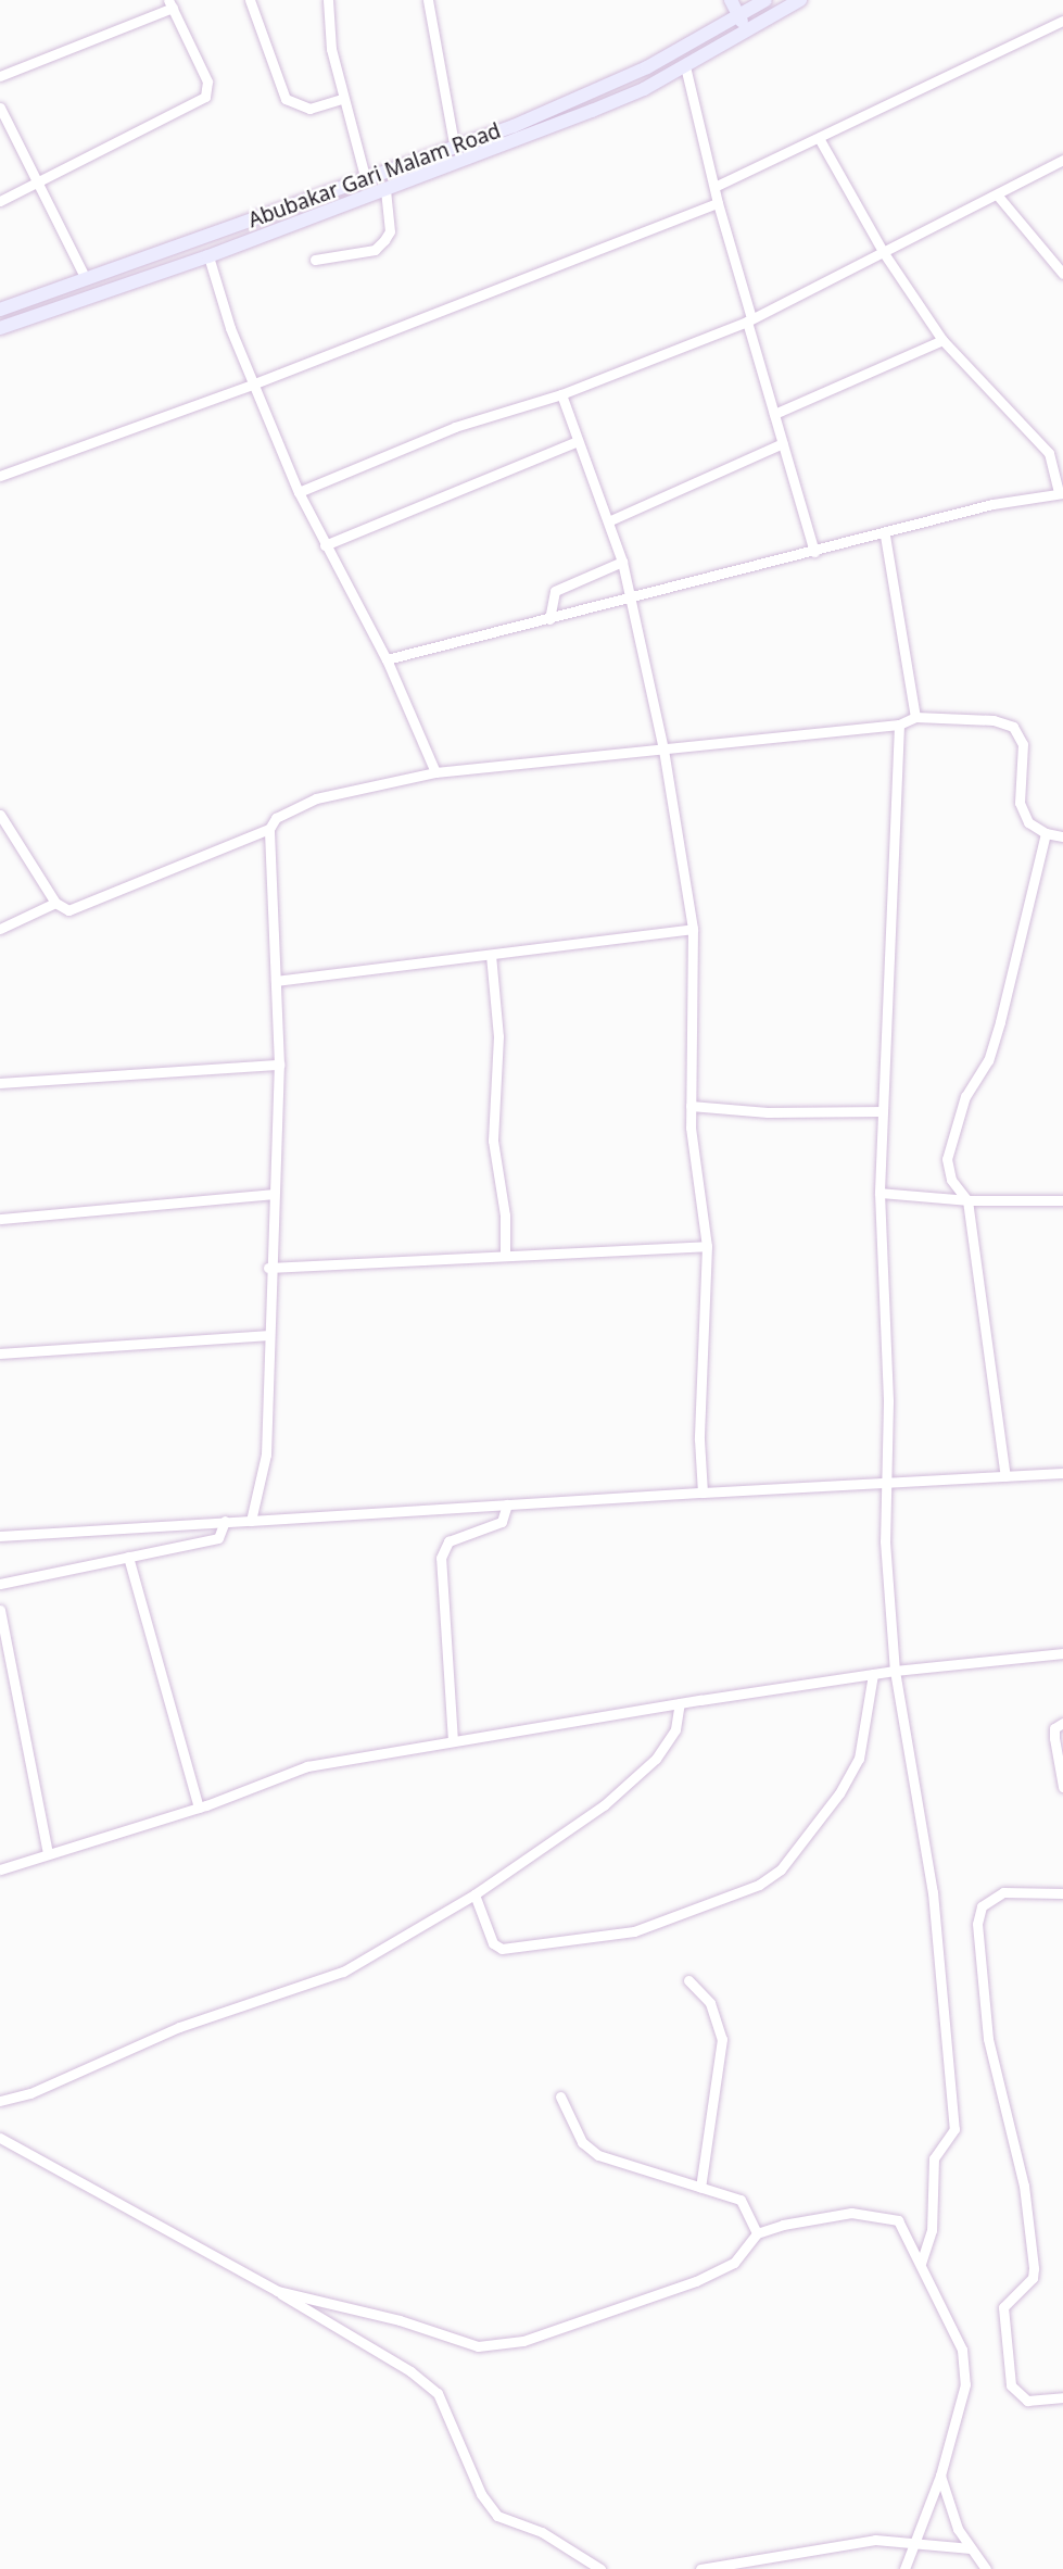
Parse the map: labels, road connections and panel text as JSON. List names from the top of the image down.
{
  "streets": {
    "street": ["Abubakar Gari Malam Road"]
  }
}
